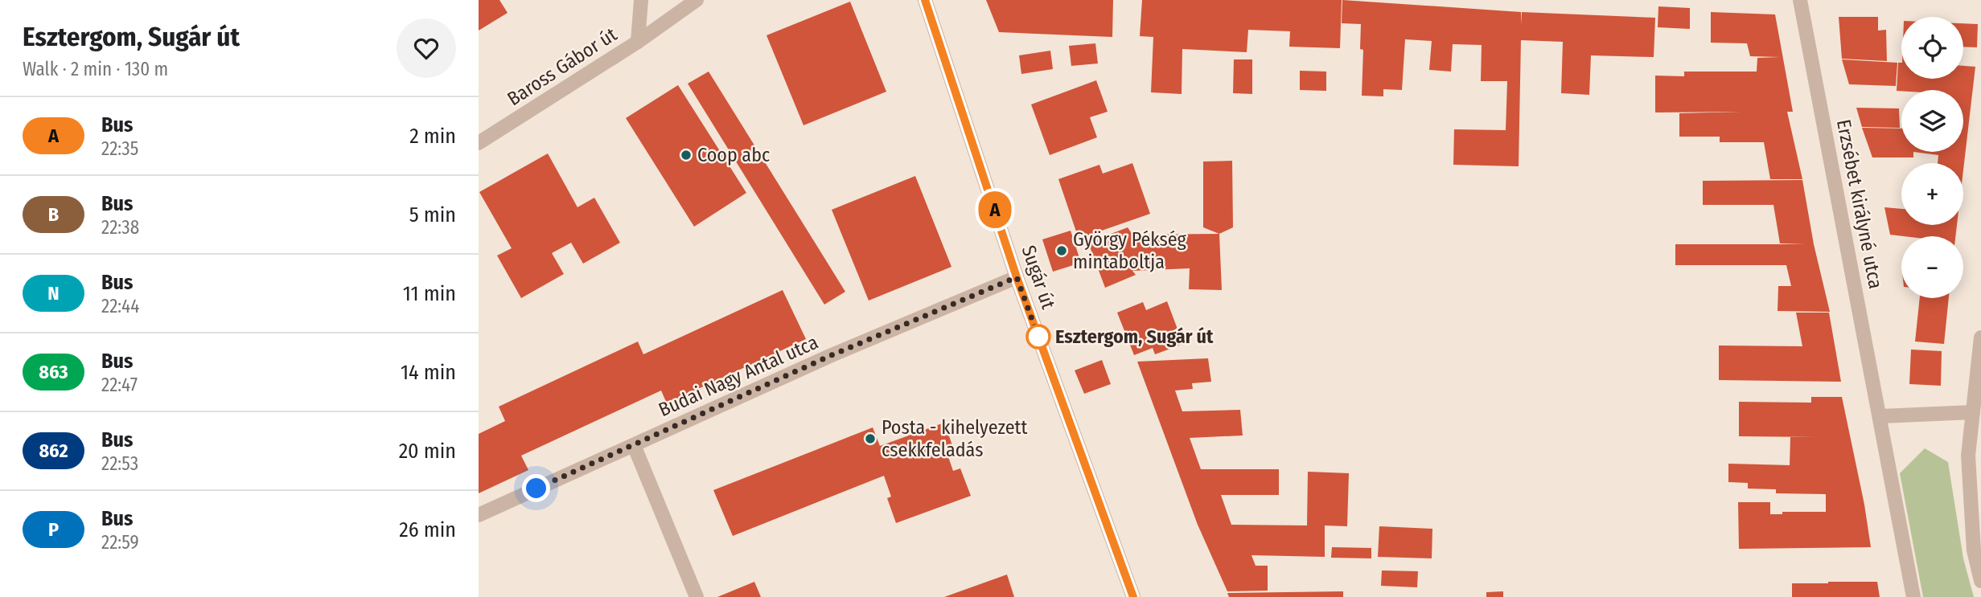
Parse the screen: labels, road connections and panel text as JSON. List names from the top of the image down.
{
  "streets": {
    "street": [
      "Baross Gábor út",
      "Erzsébet királyné utca",
      "Sugár út",
      "Budai Nagy Antal utca"
    ]
  },
  "crossings": [
    ["Sugár út", "Budai Nagy Antal utca"]
  ],
  "places": [
    "Coop abc",
    "György Pékség mintaboltja",
    "Esztergom, Sugár út",
    "Posta - kihelyezett csekkfeladás"
  ],
  "lines": ["bus line A"],
  "page": {
    "heading": ["Esztergom, Sugár út", "Walk · 2 min · 130 m"],
    "on_map": "A",
    "map_buttons": ["+", "−"],
    "list": [
      {
        "mark": "A",
        "name": "Bus",
        "note": "22:35",
        "value": "2 min"
      },
      {
        "mark": "B",
        "name": "Bus",
        "note": "22:38",
        "value": "5 min"
      },
      {
        "mark": "N",
        "name": "Bus",
        "note": "22:44",
        "value": "11 min"
      },
      {
        "mark": "863",
        "name": "Bus",
        "note": "22:47",
        "value": "14 min"
      },
      {
        "mark": "862",
        "name": "Bus",
        "note": "22:53",
        "value": "20 min"
      },
      {
        "mark": "P",
        "name": "Bus",
        "note": "22:59",
        "value": "26 min"
      }
    ]
  }
}
